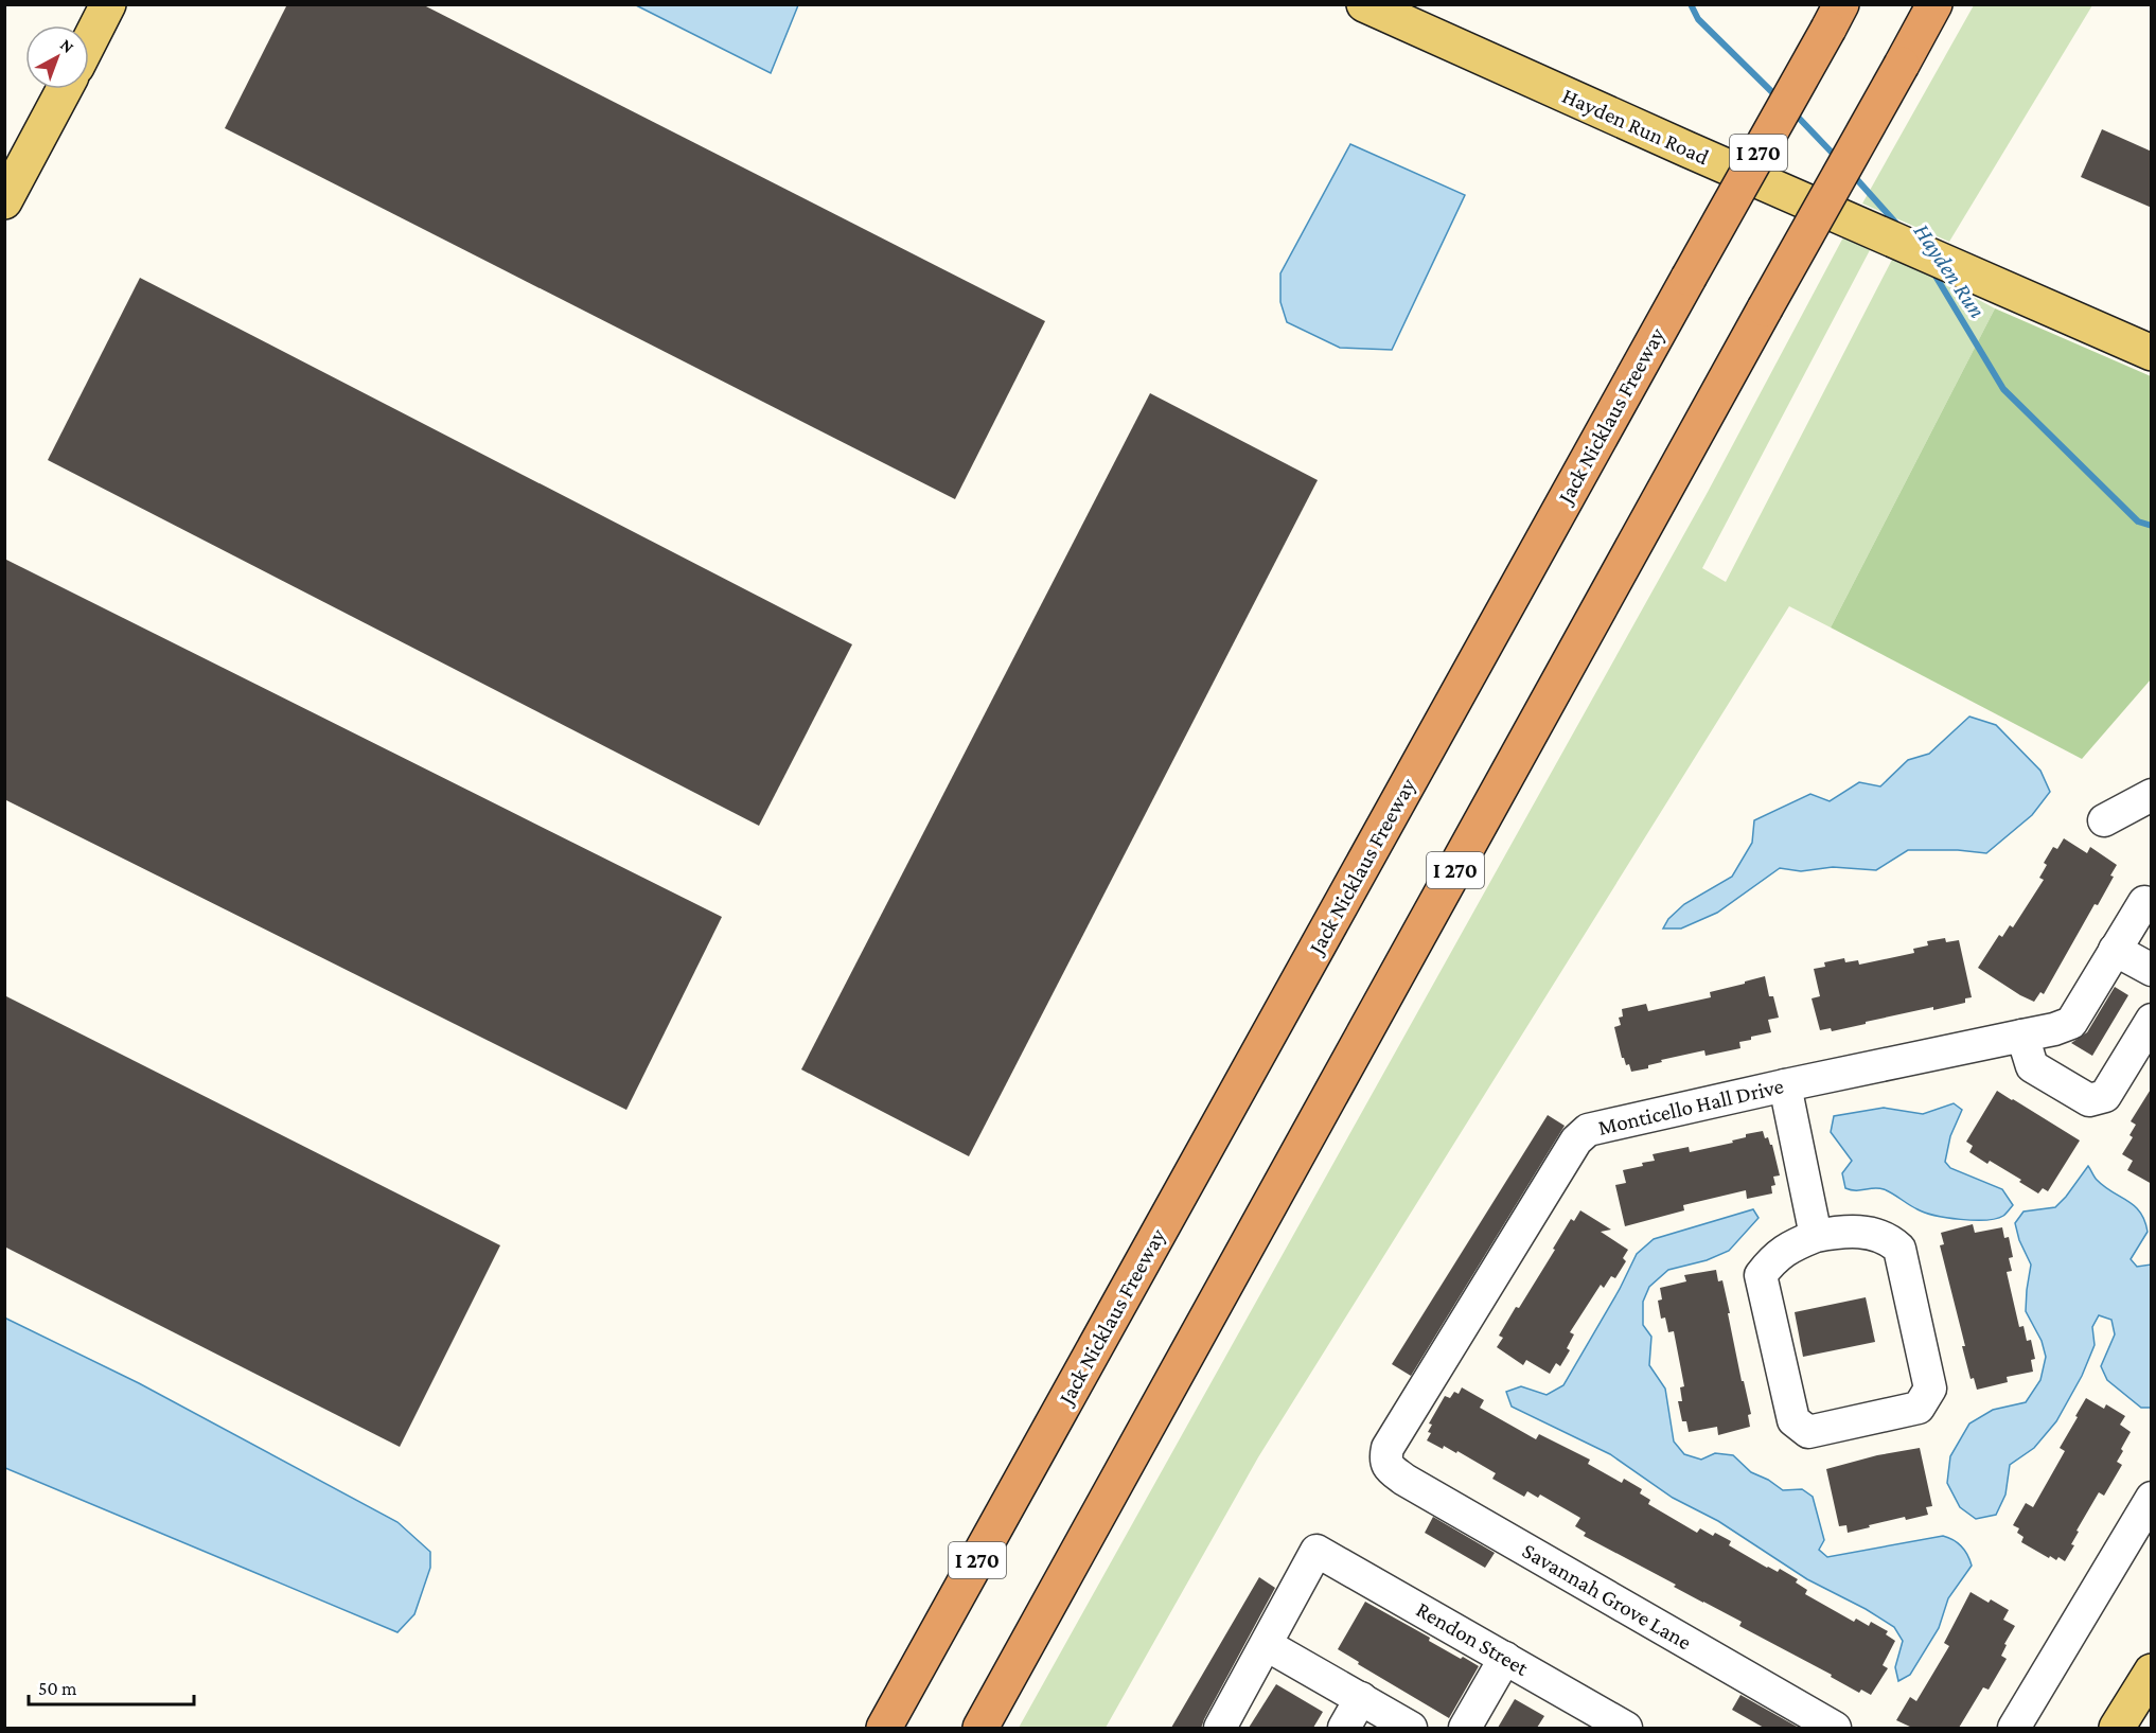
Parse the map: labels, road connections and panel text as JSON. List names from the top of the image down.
{
  "streets": {
    "highway": ["I 270", "Jack Nicklaus Freeway"],
    "main road": ["Hayden Run Road"],
    "street": ["Monticello Hall Drive", "Savannah Grove Lane", "Rendon Street"]
  },
  "crossings": [
    ["Monticello Hall Drive", "Savannah Grove Lane"]
  ],
  "water": ["Hayden Run"],
  "scale_bar": "50 m",
  "north": "top right"
}
